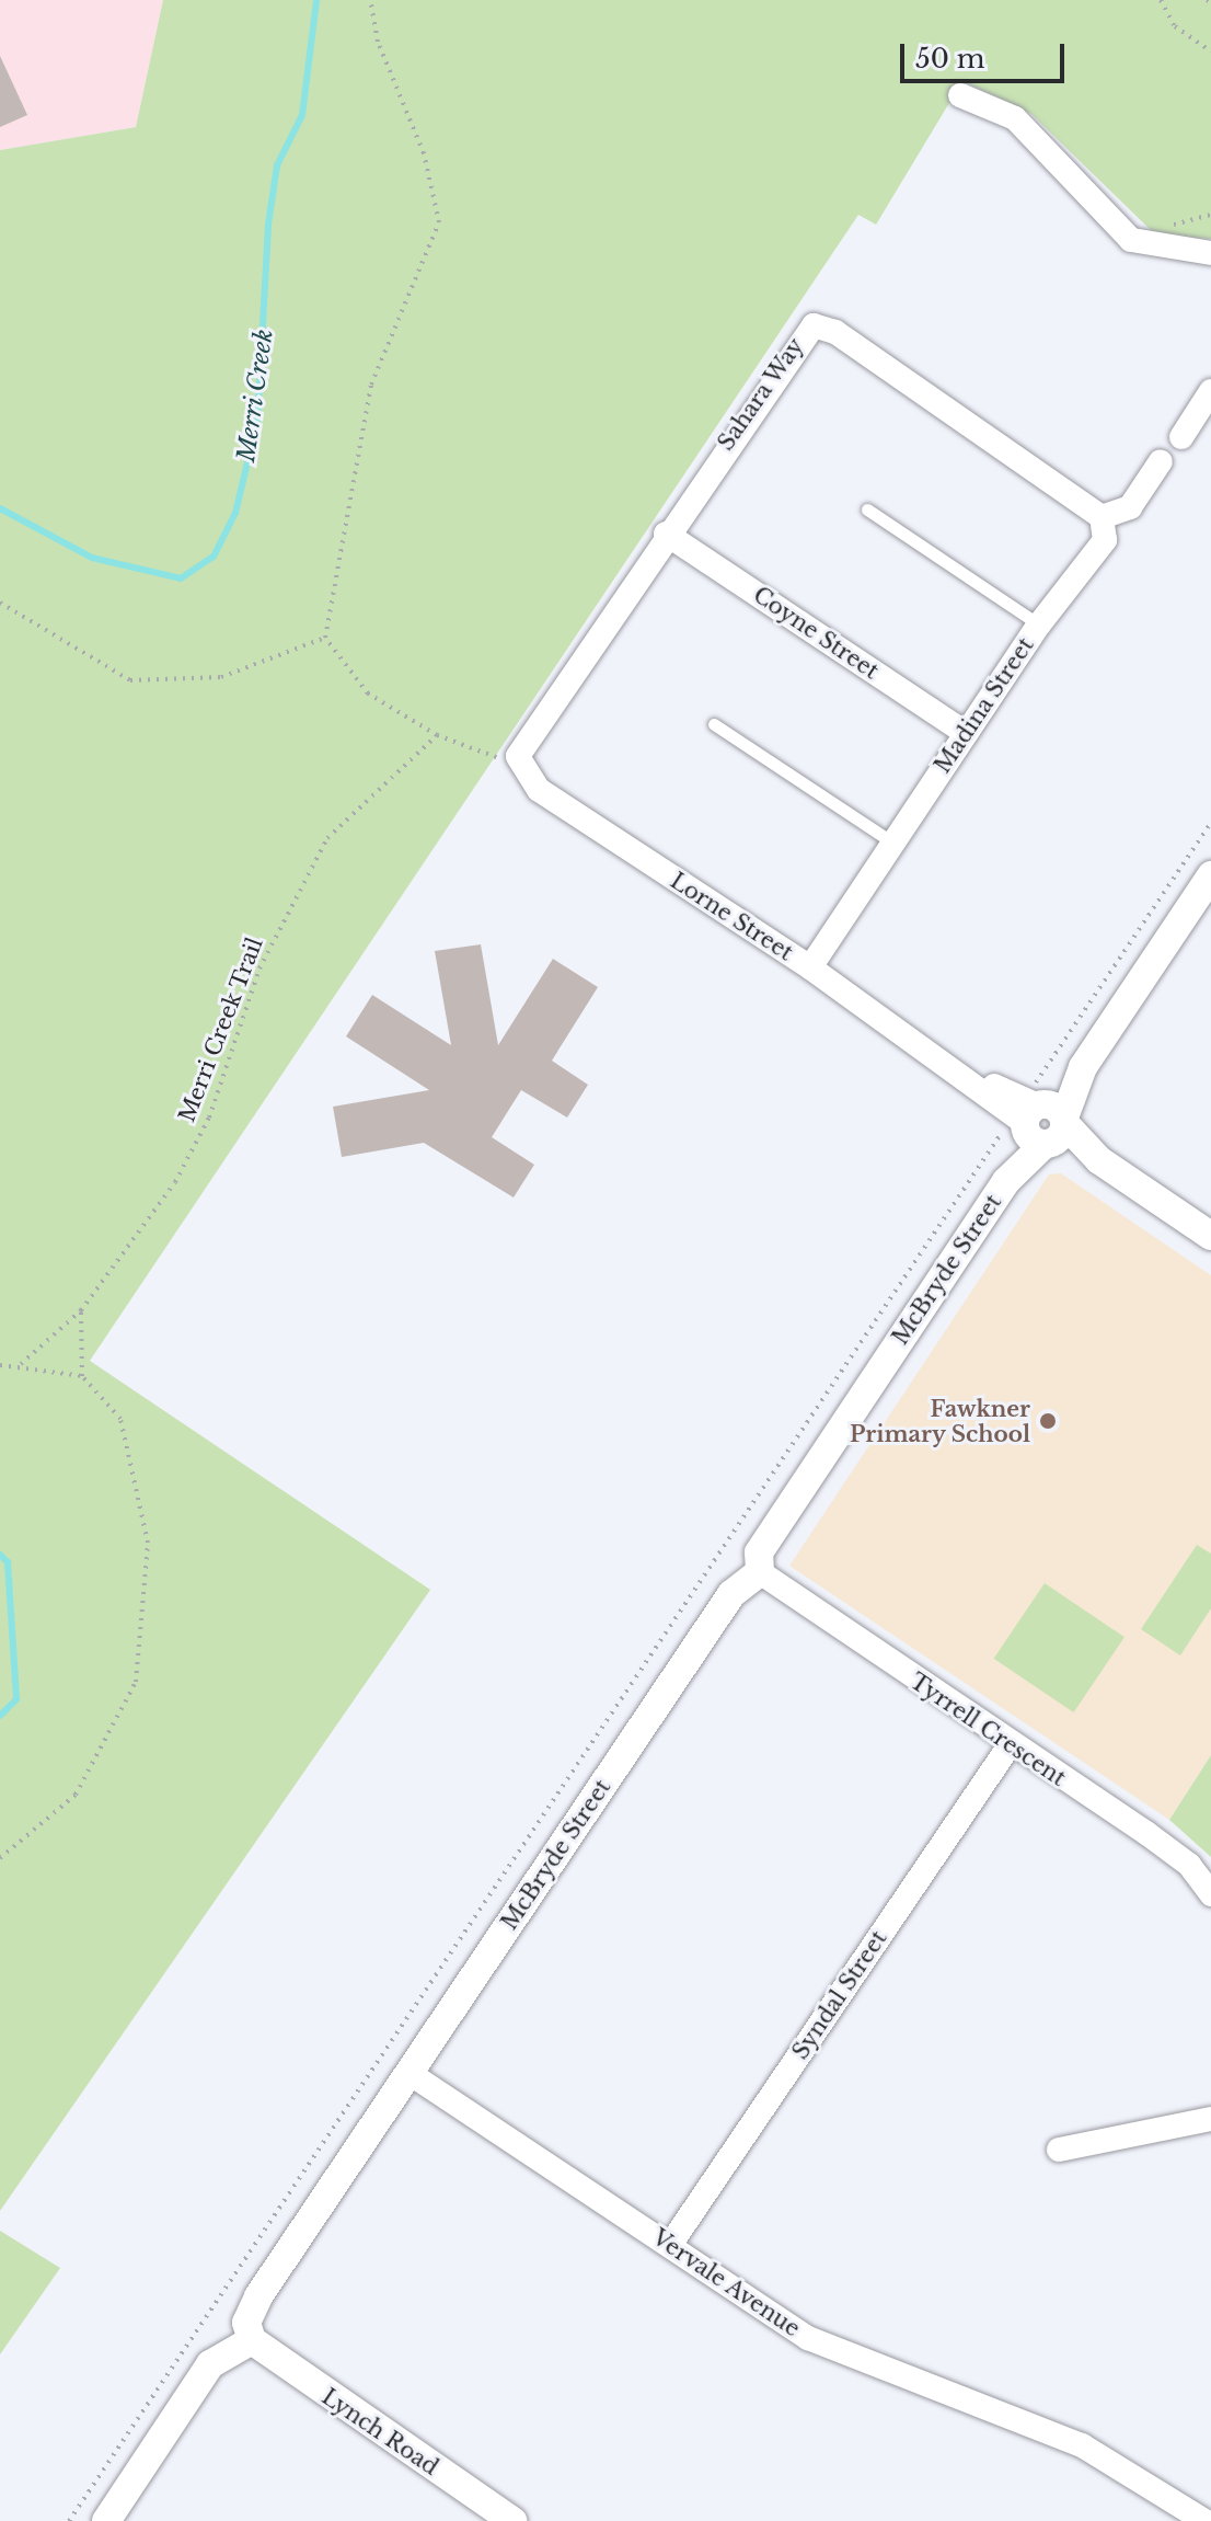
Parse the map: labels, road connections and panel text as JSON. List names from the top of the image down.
{
  "streets": {
    "street": [
      "Sahara Way",
      "Coyne Street",
      "Madina Street",
      "Lorne Street",
      "McBryde Street",
      "Tyrrell Crescent",
      "Syndal Street",
      "Vervale Avenue",
      "Lynch Road"
    ],
    "path": ["Merri Creek Trail"]
  },
  "crossings": [
    ["Sahara Way", "Coyne Street"],
    ["Sahara Way", "Madina Street"],
    ["Sahara Way", "Lorne Street"],
    ["Coyne Street", "Madina Street"],
    ["Madina Street", "Lorne Street"],
    ["Lorne Street", "McBryde Street"],
    ["McBryde Street", "Tyrrell Crescent"],
    ["McBryde Street", "Vervale Avenue"],
    ["McBryde Street", "Lynch Road"],
    ["Tyrrell Crescent", "Syndal Street"],
    ["Syndal Street", "Vervale Avenue"]
  ],
  "water": ["Merri Creek"],
  "places": ["Fawkner Primary School"],
  "scale_bar": "50 m"
}
